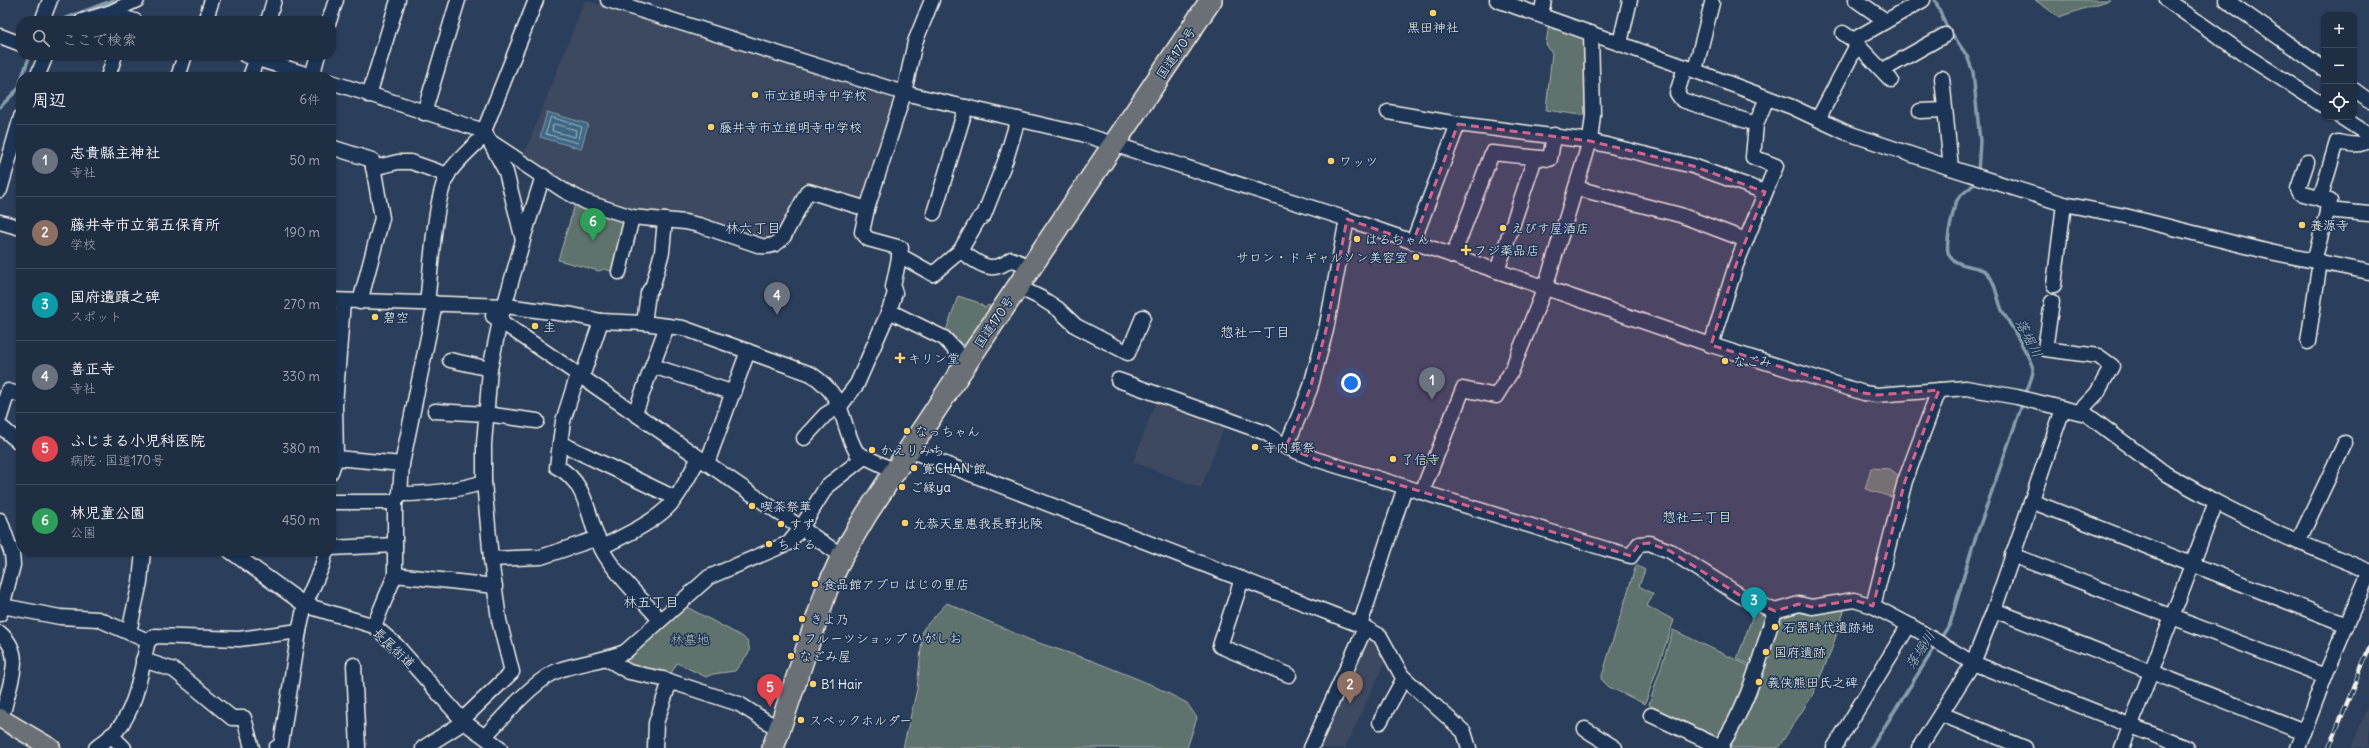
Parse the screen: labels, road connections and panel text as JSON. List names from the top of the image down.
{
  "streets": {
    "highway": ["国道170号"],
    "street": ["長尾街道"]
  },
  "districts": [
    "林六丁目",
    "惣社一丁目",
    "惣社二丁目",
    "林五丁目"
  ],
  "water": ["落堀川"],
  "parks": ["林墓地"],
  "places": {
    "other": [
      "黒田神社",
      "市立道明寺中学校",
      "藤井寺市立道明寺中学校",
      "ワッツ",
      "養源寺",
      "えびす屋酒店",
      "はるちゃん",
      "サロン・ド ギャルソン美容室",
      "碧空",
      "圭",
      "なごみ",
      "なっちゃん",
      "寺内葬祭",
      "かえりみち",
      "了信寺",
      "寛CHAN 館",
      "ご縁ya",
      "喫茶祭華",
      "允恭天皇惠我長野北陵",
      "すず",
      "ちょる",
      "食品館アプロ はじの里店",
      "きよ乃",
      "石器時代遺跡地",
      "フルーツショップ ひがしお",
      "国府遺跡",
      "なごみ屋",
      "義侠熊田氏之碑",
      "B1 Hair",
      "スペックホルダー"
    ],
    "health": ["フジ薬品店", "キリン堂"]
  },
  "page": {
    "map_buttons": ["+", "−"],
    "search": "ここで検索",
    "heading": ["周辺", "6件"],
    "list": [
      {
        "mark": "1",
        "name": "志貴縣主神社",
        "note": "寺社",
        "value": "50 m"
      },
      {
        "mark": "2",
        "name": "藤井寺市立第五保育所",
        "note": "学校",
        "value": "190 m"
      },
      {
        "mark": "3",
        "name": "国府遺蹟之碑",
        "note": "スポット",
        "value": "270 m"
      },
      {
        "mark": "4",
        "name": "善正寺",
        "note": "寺社",
        "value": "330 m"
      },
      {
        "mark": "5",
        "name": "ふじまる小児科医院",
        "note": "病院 · 国道170号",
        "value": "380 m"
      },
      {
        "mark": "6",
        "name": "林児童公園",
        "note": "公園",
        "value": "450 m"
      }
    ],
    "pins": [
      "6",
      "4",
      "1",
      "3",
      "2",
      "5"
    ]
  }
}
